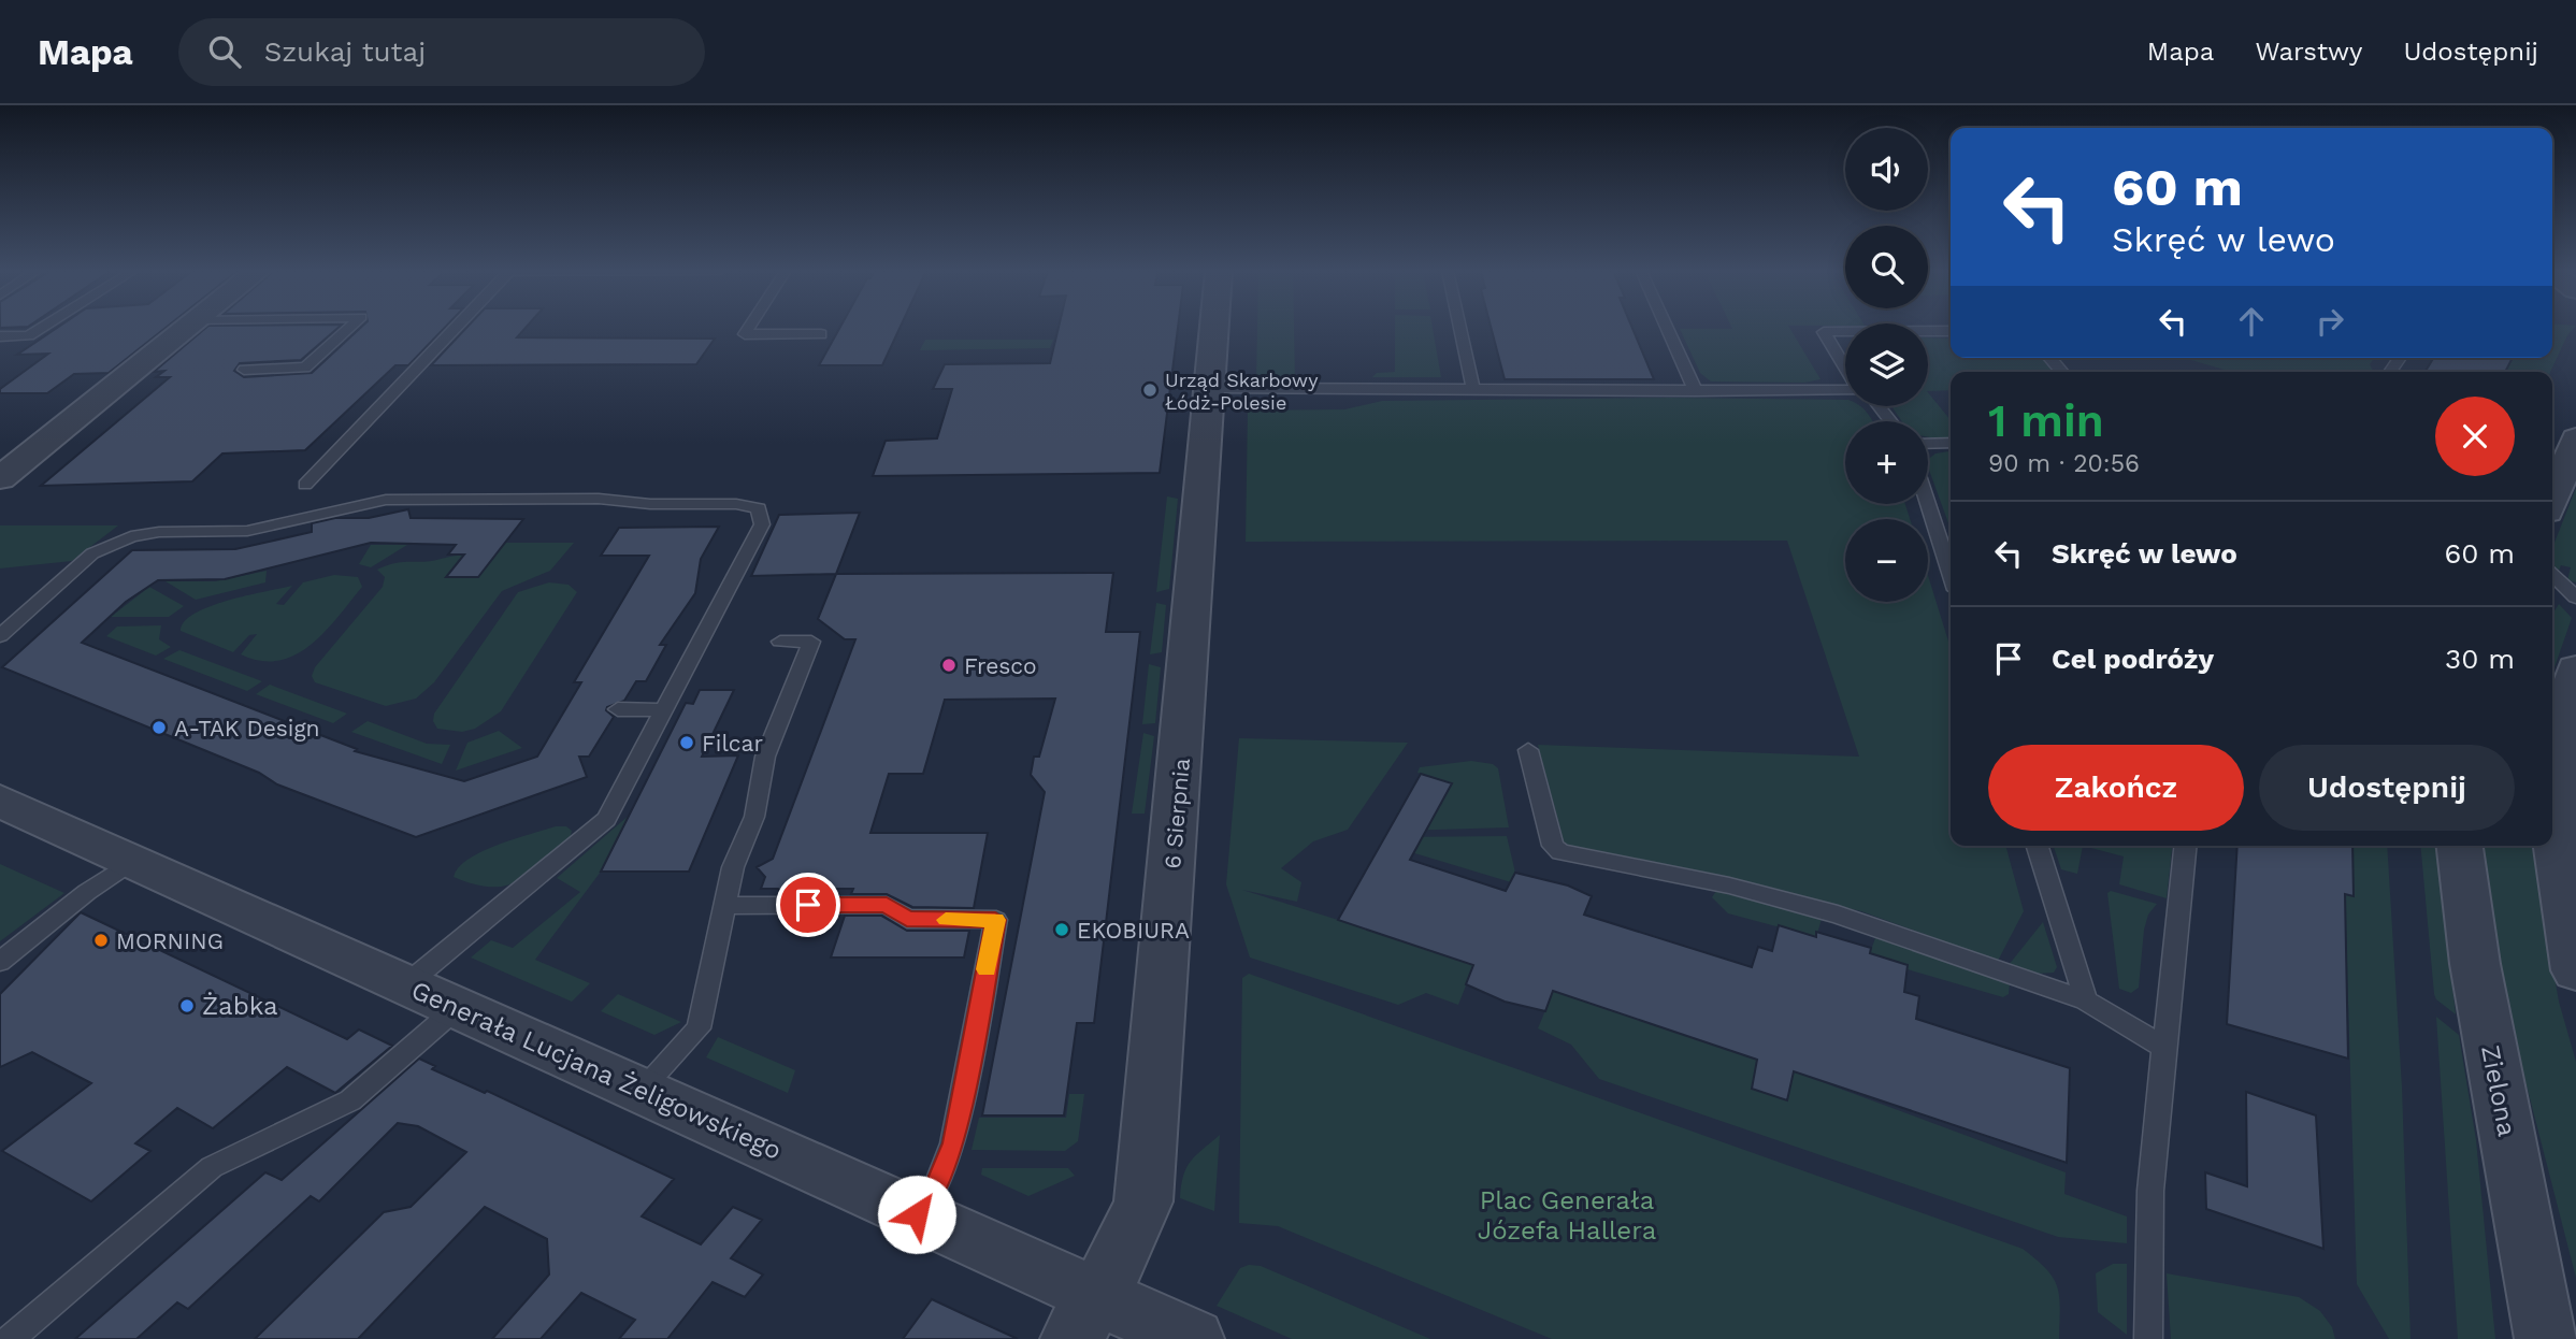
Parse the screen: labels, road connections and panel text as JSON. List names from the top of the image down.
{
  "streets": {
    "street": ["6 Sierpnia", "Generała Lucjana Żeligowskiego", "Zielona"]
  },
  "crossings": [
    ["6 Sierpnia", "Generała Lucjana Żeligowskiego"]
  ],
  "parks": ["Plac Generała Józefa Hallera"],
  "places": [
    "Urząd Skarbowy Łódż-Polesie",
    "Fresco",
    "A-TAK Design",
    "Filcar",
    "EKOBIURA",
    "MORNING",
    "Żabka"
  ],
  "page": {
    "header": "Mapa",
    "search": "Szukaj tutaj",
    "nav": ["Mapa", "Warstwy", "Udostępnij"],
    "map_buttons": ["+", "−"],
    "turn": ["60 m", "Skręć w lewo"],
    "heading": ["1 min", "90 m · 20:56"],
    "list": [
      {
        "name": "Skręć w lewo",
        "value": "60 m"
      },
      {
        "name": "Cel podróży",
        "value": "30 m"
      }
    ],
    "buttons": ["Zakończ", "Udostępnij"]
  }
}
